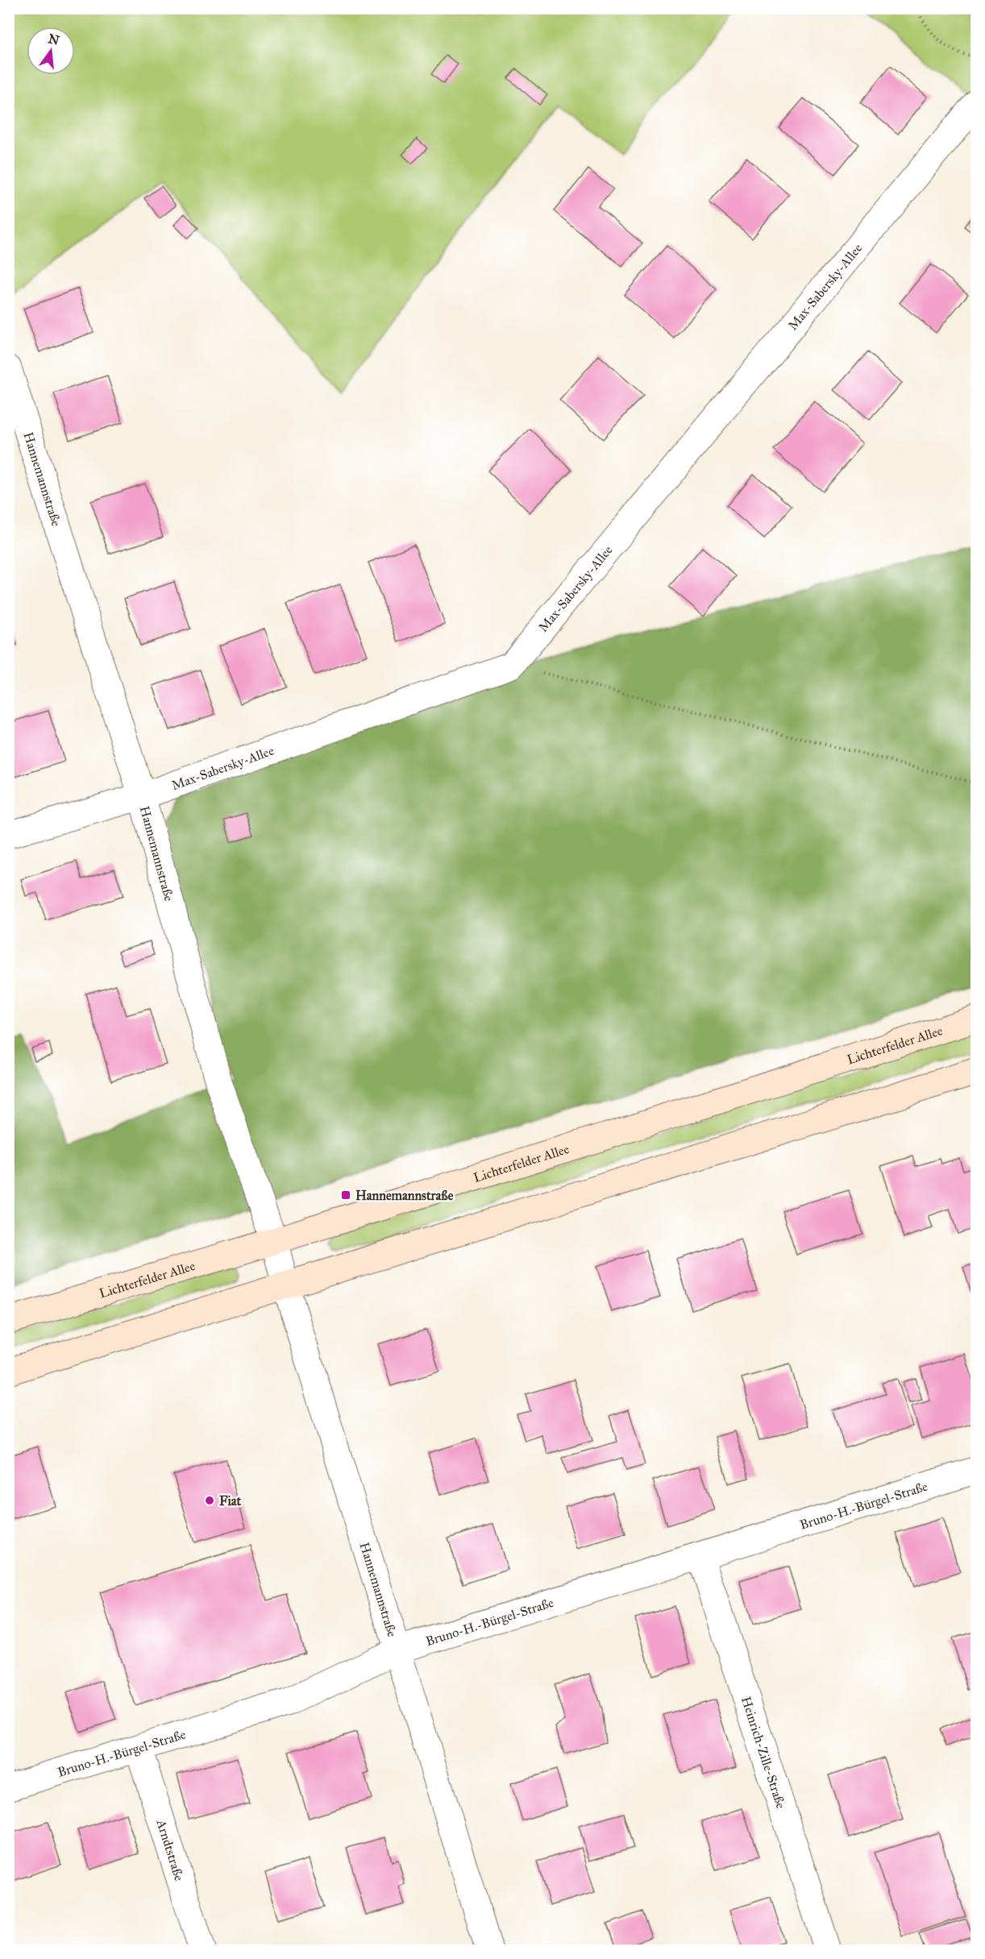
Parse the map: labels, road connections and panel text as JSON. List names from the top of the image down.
{
  "streets": {
    "main road": ["Lichterfelder Allee"],
    "street": [
      "Max-Sabersky-Allee",
      "Hannemannstraße",
      "Bruno-H.-Bürgel-Straße",
      "Heinrich-Zille-Straße",
      "Arndtstraße"
    ]
  },
  "crossings": [
    ["Max-Sabersky-Allee", "Hannemannstraße"],
    ["Hannemannstraße", "Lichterfelder Allee"],
    ["Hannemannstraße", "Bruno-H.-Bürgel-Straße"],
    ["Bruno-H.-Bürgel-Straße", "Heinrich-Zille-Straße"],
    ["Bruno-H.-Bürgel-Straße", "Arndtstraße"]
  ],
  "places": {
    "transit": ["Hannemannstraße"],
    "other": ["Fiat"]
  },
  "north": "top"
}
